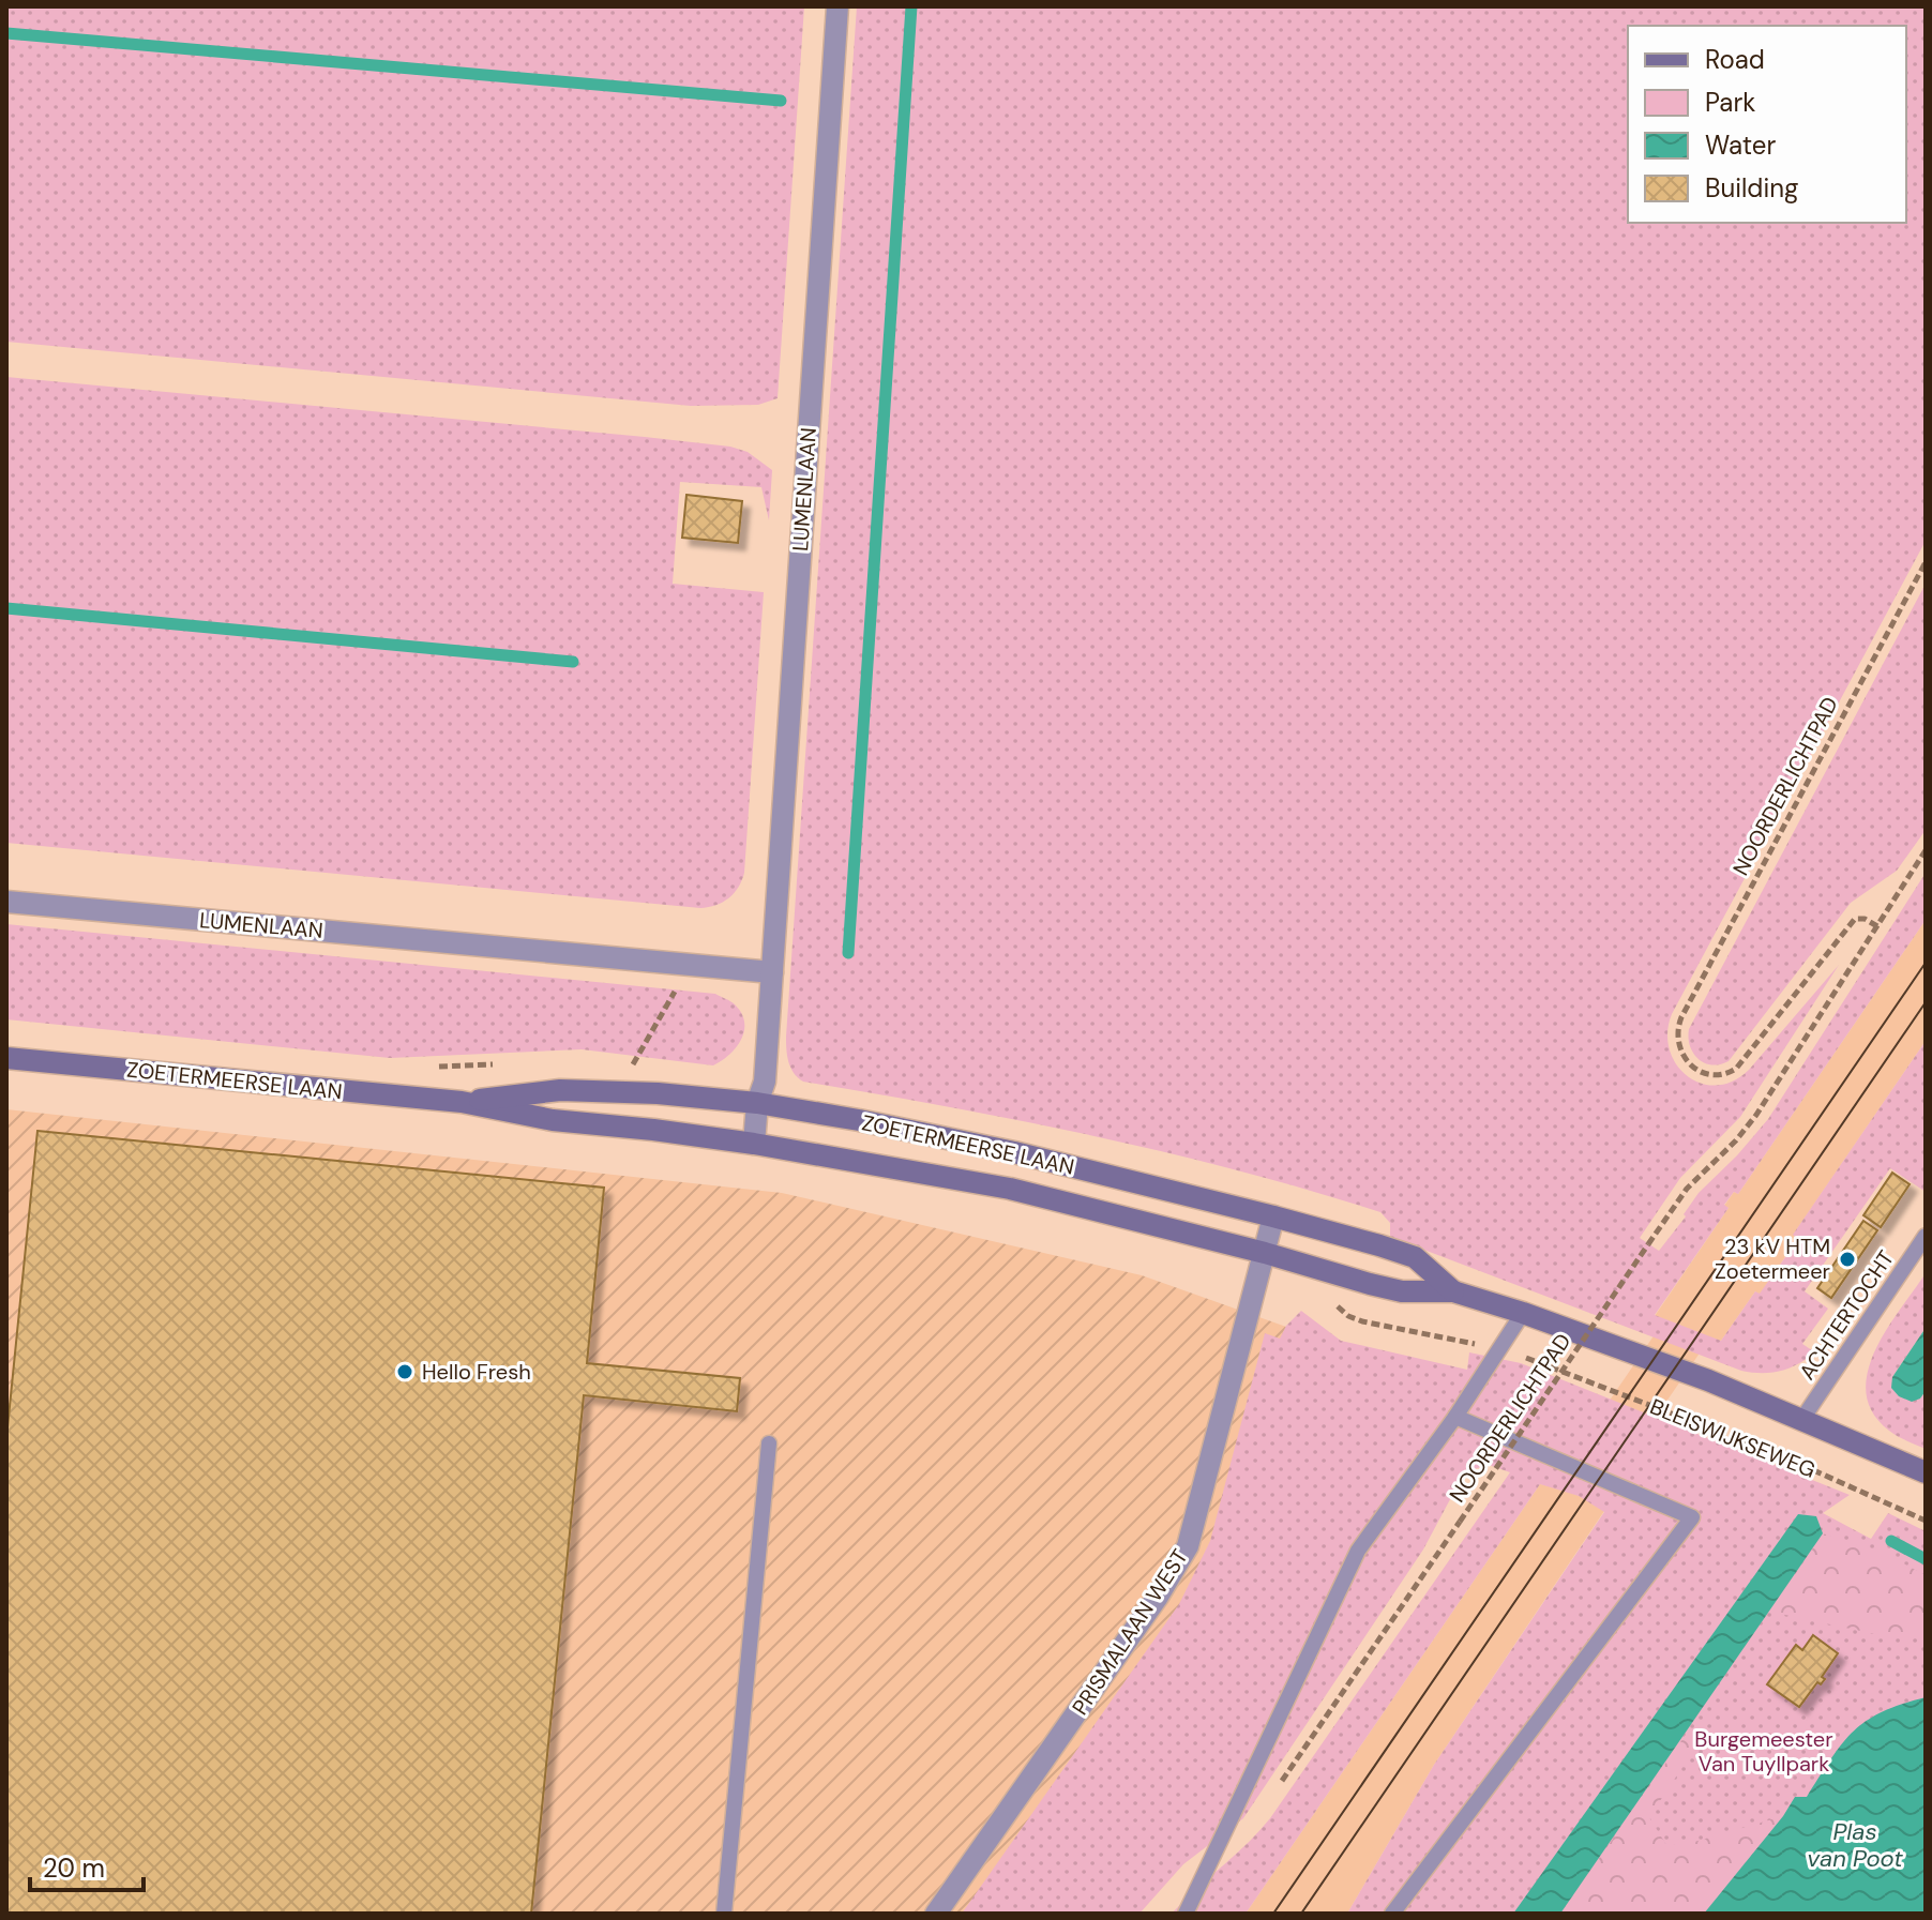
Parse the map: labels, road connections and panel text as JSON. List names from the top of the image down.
{
  "streets": {
    "street": [
      "LUMENLAAN",
      "ZOETERMEERSE LAAN",
      "BLEISWIJKSEWEG",
      "PRISMALAAN WEST"
    ],
    "lane": ["ACHTERTOCHT"],
    "path": ["NOORDERLICHTPAD"]
  },
  "crossings": [
    ["LUMENLAAN", "ZOETERMEERSE LAAN"],
    ["ZOETERMEERSE LAAN", "BLEISWIJKSEWEG"],
    ["ZOETERMEERSE LAAN", "PRISMALAAN WEST"],
    ["ACHTERTOCHT", "BLEISWIJKSEWEG"]
  ],
  "water": ["Plas van Poot"],
  "parks": ["Burgemeester Van Tuyllpark"],
  "places": ["23 kV HTM Zoetermeer", "Hello Fresh"],
  "legend": [
    "Road",
    "Park",
    "Water",
    "Building"
  ],
  "scale_bar": "20 m"
}
